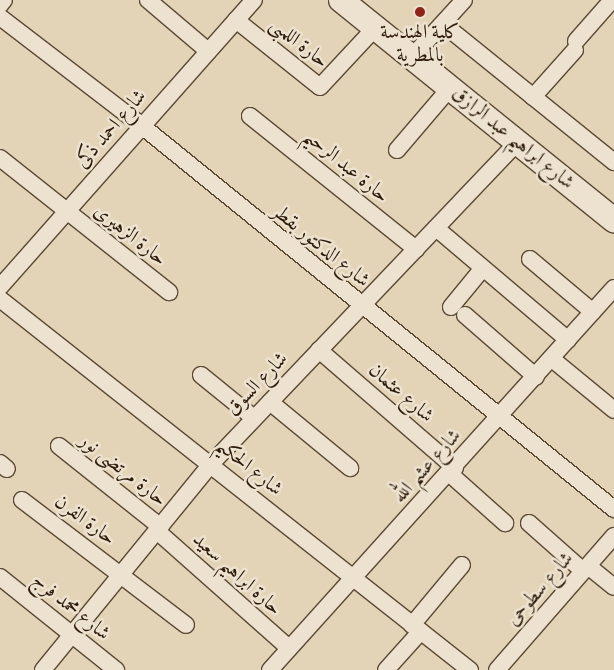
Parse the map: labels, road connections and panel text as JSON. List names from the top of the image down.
{
  "streets": {
    "main road": ["شارع ابراهيم عبد الرازق"],
    "street": [
      "حارة اللمبى",
      "شارع احمد ذكى",
      "حارة عبد الرحيم",
      "حارة الزهيرى",
      "شارع الدكتور بقطر",
      "شارع السوق",
      "شارع عثمان",
      "شارع عشم الله",
      "شارع الحكيم",
      "حارة مرتضى نور",
      "حارة الفرن",
      "حارة ابراهيم سعيد",
      "شارع سطوحى",
      "شارع محمد فرج"
    ]
  },
  "crossings": [
    ["حارة اللمبى", "شارع احمد ذكى"],
    ["حارة اللمبى", "شارع ابراهيم عبد الرازق"],
    ["شارع احمد ذكى", "حارة الزهيرى"],
    ["شارع احمد ذكى", "شارع الدكتور بقطر"],
    ["شارع ابراهيم عبد الرازق", "شارع السوق"],
    ["حارة عبد الرحيم", "شارع السوق"],
    ["شارع الدكتور بقطر", "شارع السوق"],
    ["شارع الدكتور بقطر", "شارع عشم الله"],
    ["شارع السوق", "شارع عثمان"],
    ["شارع السوق", "شارع الحكيم"],
    ["شارع السوق", "حارة مرتضى نور"],
    ["شارع السوق", "حارة الفرن"],
    ["شارع السوق", "حارة ابراهيم سعيد"],
    ["شارع السوق", "شارع محمد فرج"],
    ["شارع عثمان", "شارع عشم الله"],
    ["شارع عشم الله", "شارع الحكيم"],
    ["شارع عشم الله", "حارة ابراهيم سعيد"],
    ["حارة مرتضى نور", "حارة ابراهيم سعيد"]
  ],
  "places": ["كلية الهندسة بالمطرية"]
}
